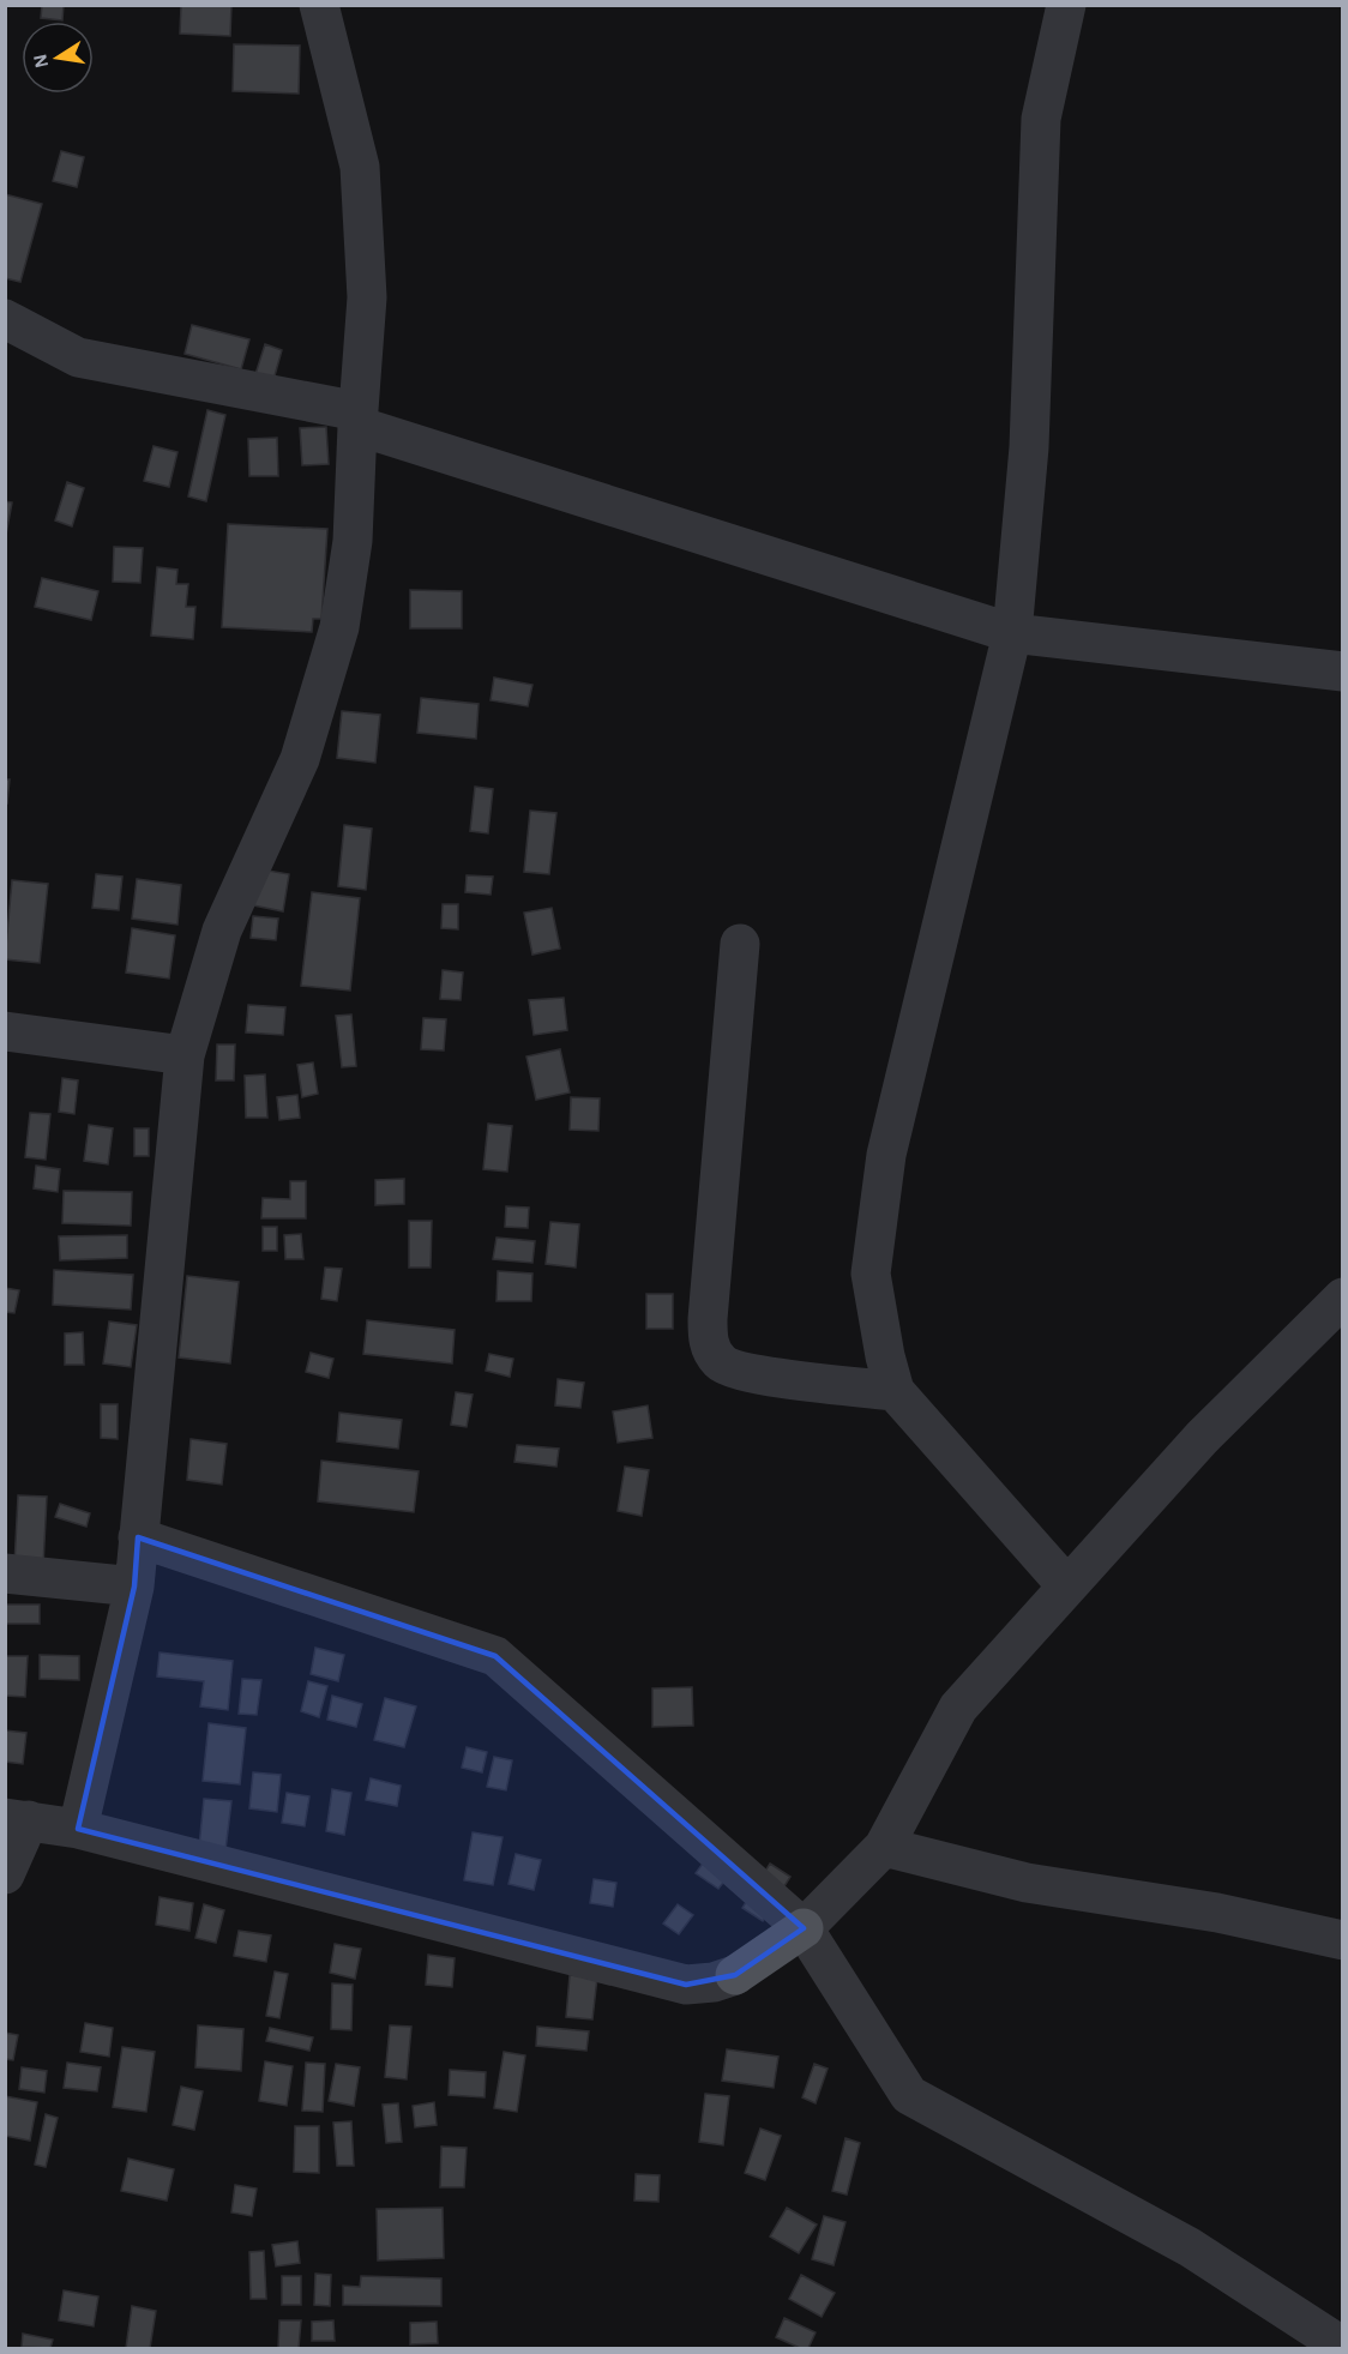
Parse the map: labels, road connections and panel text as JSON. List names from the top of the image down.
{
  "north": "left"
}
